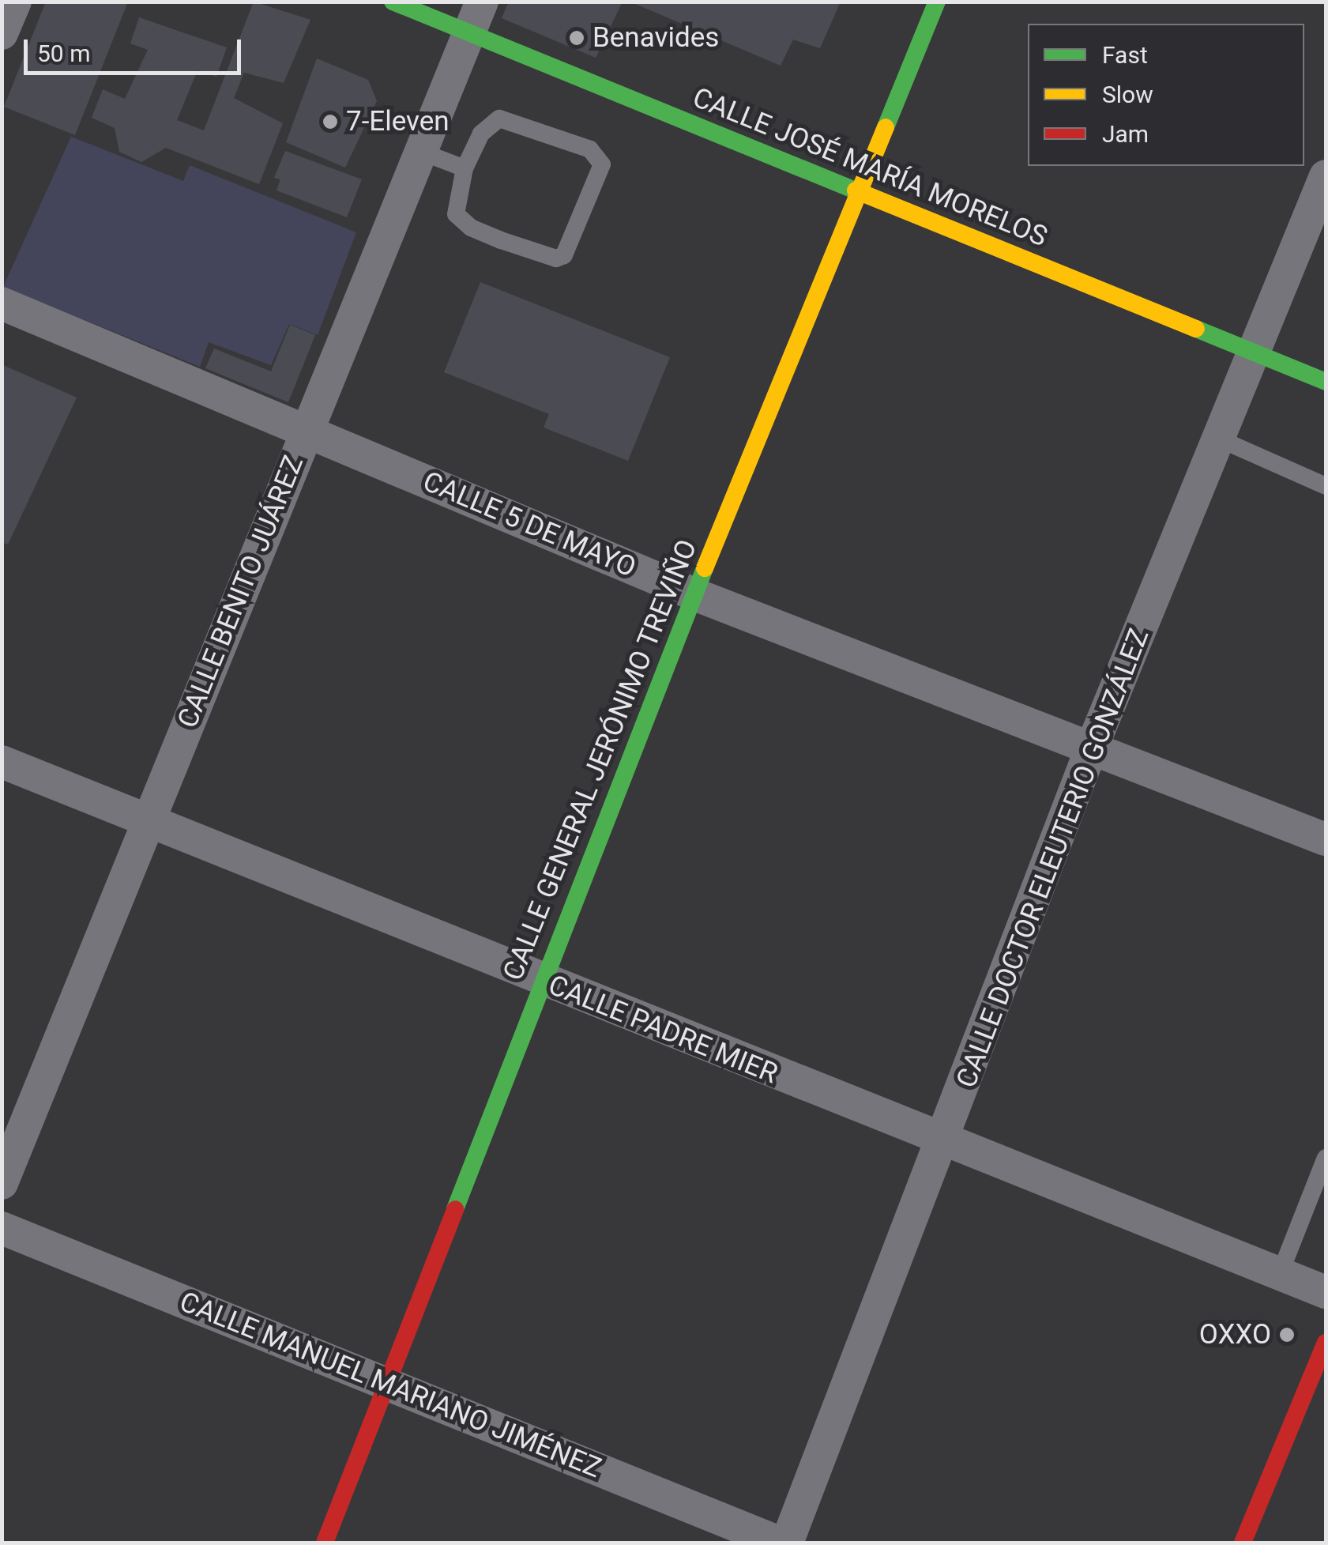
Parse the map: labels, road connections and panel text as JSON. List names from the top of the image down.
{
  "streets": {
    "street": [
      "CALLE JOSÉ MARÍA MORELOS",
      "CALLE 5 DE MAYO",
      "CALLE BENITO JUÁREZ",
      "CALLE GENERAL JERÓNIMO TREVIÑO",
      "CALLE DOCTOR ELEUTERIO GONZÁLEZ",
      "CALLE PADRE MIER",
      "CALLE MANUEL MARIANO JIMÉNEZ"
    ]
  },
  "crossings": [
    ["CALLE JOSÉ MARÍA MORELOS", "CALLE BENITO JUÁREZ"],
    ["CALLE JOSÉ MARÍA MORELOS", "CALLE GENERAL JERÓNIMO TREVIÑO"],
    ["CALLE JOSÉ MARÍA MORELOS", "CALLE DOCTOR ELEUTERIO GONZÁLEZ"],
    ["CALLE 5 DE MAYO", "CALLE BENITO JUÁREZ"],
    ["CALLE 5 DE MAYO", "CALLE GENERAL JERÓNIMO TREVIÑO"],
    ["CALLE 5 DE MAYO", "CALLE DOCTOR ELEUTERIO GONZÁLEZ"],
    ["CALLE BENITO JUÁREZ", "CALLE PADRE MIER"],
    ["CALLE GENERAL JERÓNIMO TREVIÑO", "CALLE PADRE MIER"],
    ["CALLE GENERAL JERÓNIMO TREVIÑO", "CALLE MANUEL MARIANO JIMÉNEZ"],
    ["CALLE DOCTOR ELEUTERIO GONZÁLEZ", "CALLE PADRE MIER"]
  ],
  "places": ["Benavides", "7-Eleven", "OXXO"],
  "legend": ["Fast", "Slow", "Jam"],
  "scale_bar": "50 m"
}
